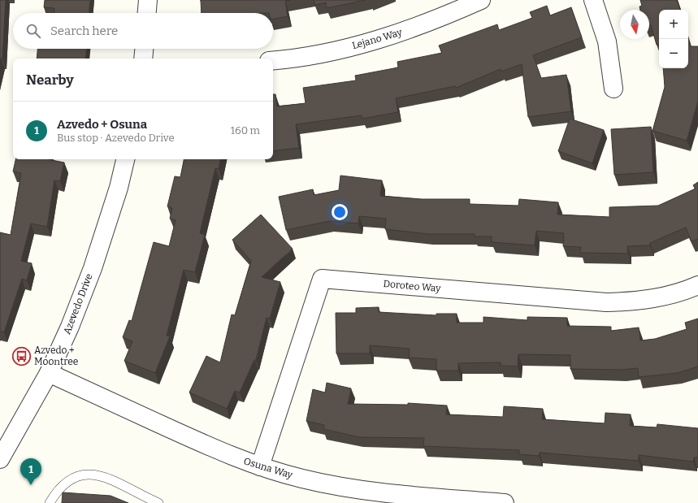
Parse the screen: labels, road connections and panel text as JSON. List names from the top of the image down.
{
  "streets": {
    "street": [
      "Lejano Way",
      "Doroteo Way",
      "Azevedo Drive",
      "Osuna Way"
    ]
  },
  "crossings": [
    ["Doroteo Way", "Osuna Way"],
    ["Azevedo Drive", "Osuna Way"]
  ],
  "places": {
    "bus stop": ["Azvedo + Moontree"]
  },
  "north": "bottom",
  "page": {
    "map_buttons": ["+", "−"],
    "search": "Search here",
    "heading": "Nearby",
    "list": [
      {
        "mark": "1",
        "name": "Azvedo + Osuna",
        "note": "Bus stop · Azevedo Drive",
        "value": "160 m"
      }
    ],
    "pins": "1"
  }
}
